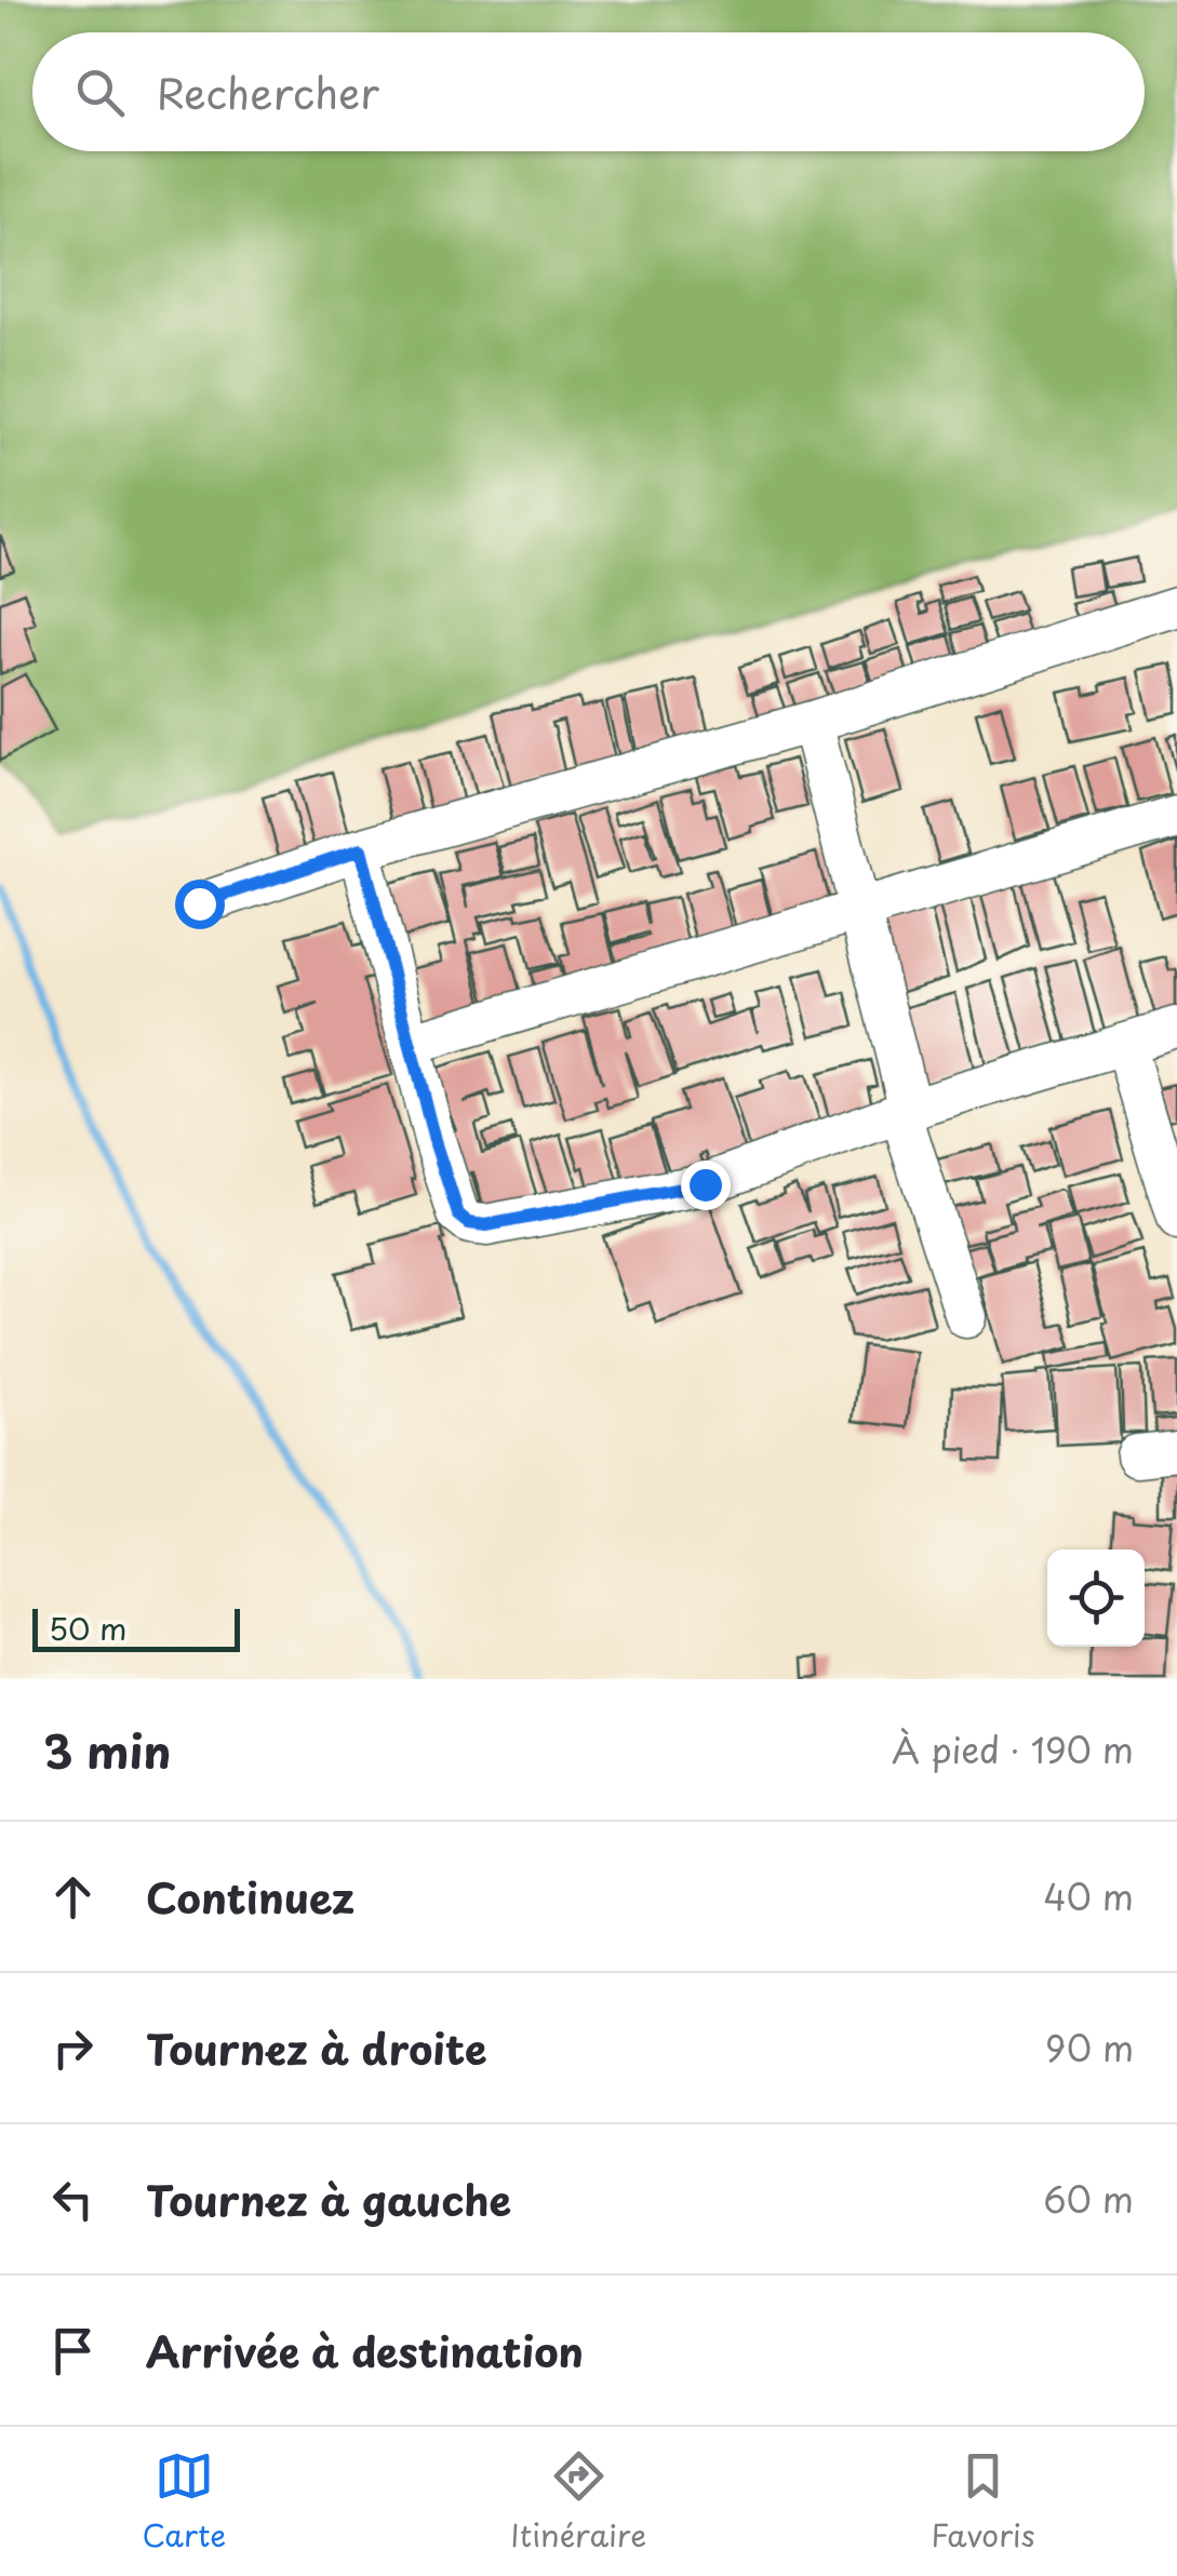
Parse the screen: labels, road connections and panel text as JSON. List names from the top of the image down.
{
  "scale_bar": "50 m",
  "page": {
    "search": "Rechercher",
    "scale": "50 m",
    "heading": ["3 min", "À pied · 190 m"],
    "list": [
      ["Continuez", "40 m"],
      ["Tournez à droite", "90 m"],
      ["Tournez à gauche", "60 m"],
      "Arrivée à destination"
    ],
    "nav": ["Carte", "Itinéraire", "Favoris"]
  }
}
